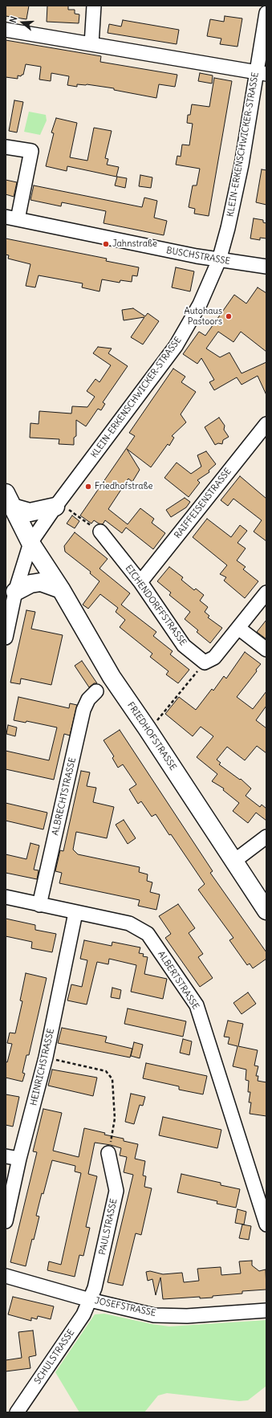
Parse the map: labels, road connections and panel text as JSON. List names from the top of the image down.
{
  "streets": {
    "main road": ["FRIEDHOFSTRASSE"],
    "street": [
      "KLEIN-ERKENSCHWICKER-STRASSE",
      "BUSCHSTRASSE",
      "RAIFFEISENSTRASSE",
      "EICHENDORFFSTRASSE",
      "ALBRECHTSTRASSE",
      "ALBERTSTRASSE",
      "HEINRICHSTRASSE",
      "PAULSTRASSE",
      "JOSEFSTRASSE",
      "SCHULSTRASSE"
    ]
  },
  "crossings": [
    ["KLEIN-ERKENSCHWICKER-STRASSE", "BUSCHSTRASSE"],
    ["KLEIN-ERKENSCHWICKER-STRASSE", "FRIEDHOFSTRASSE"],
    ["RAIFFEISENSTRASSE", "EICHENDORFFSTRASSE"],
    ["ALBRECHTSTRASSE", "ALBERTSTRASSE"],
    ["ALBERTSTRASSE", "HEINRICHSTRASSE"],
    ["PAULSTRASSE", "JOSEFSTRASSE"],
    ["PAULSTRASSE", "SCHULSTRASSE"],
    ["JOSEFSTRASSE", "SCHULSTRASSE"]
  ],
  "places": ["Jahnstraße", "Autohaus Pastoors", "Friedhofstraße"],
  "north": "left"
}
